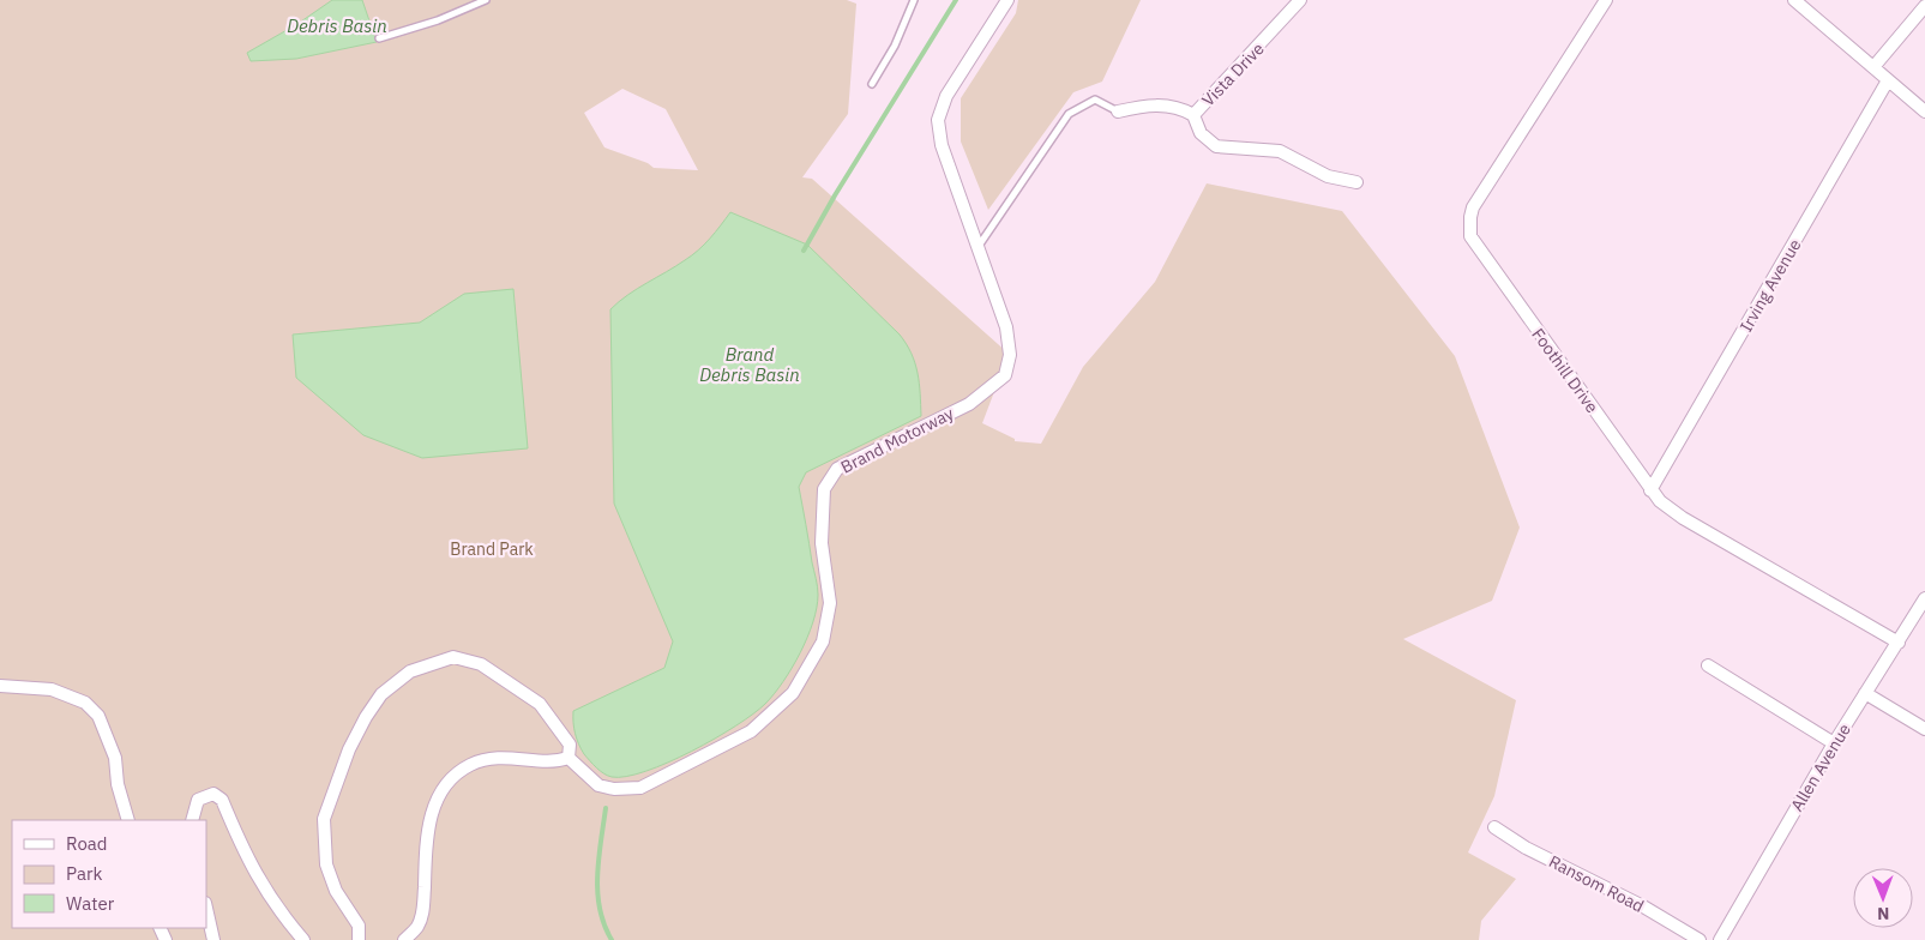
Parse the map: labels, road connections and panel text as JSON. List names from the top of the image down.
{
  "streets": {
    "street": [
      "Vista Drive",
      "Irving Avenue",
      "Foothill Drive",
      "Brand Motorway",
      "Allen Avenue",
      "Ransom Road"
    ]
  },
  "crossings": [
    ["Irving Avenue", "Foothill Drive"],
    ["Foothill Drive", "Allen Avenue"]
  ],
  "water": ["Debris Basin", "Brand Debris Basin"],
  "parks": ["Brand Park"],
  "legend": ["Road", "Park", "Water"],
  "north": "bottom"
}
